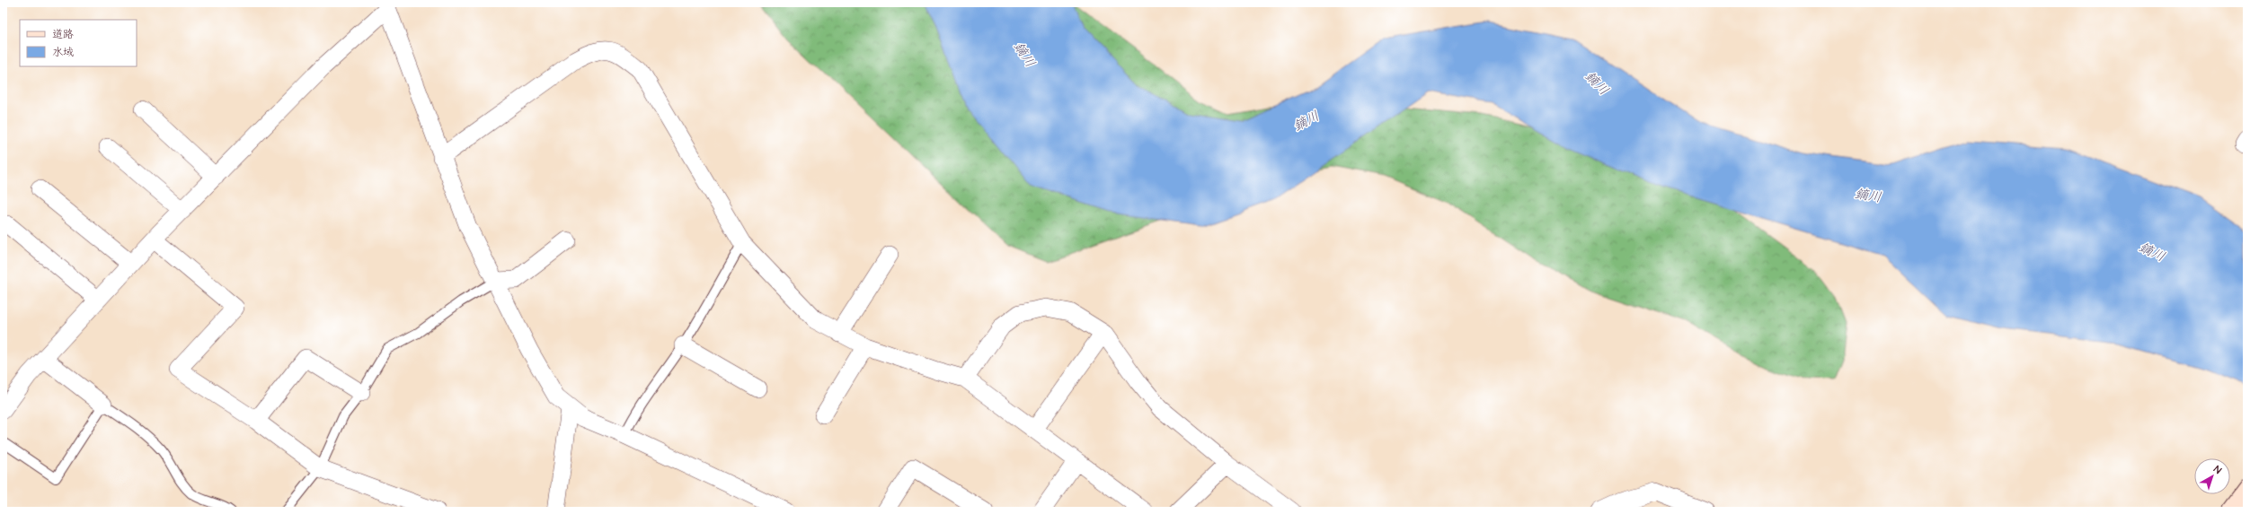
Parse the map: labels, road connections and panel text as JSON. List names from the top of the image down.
{
  "water": ["鏑川"],
  "legend": ["道路", "水域"],
  "north": "top right"
}
